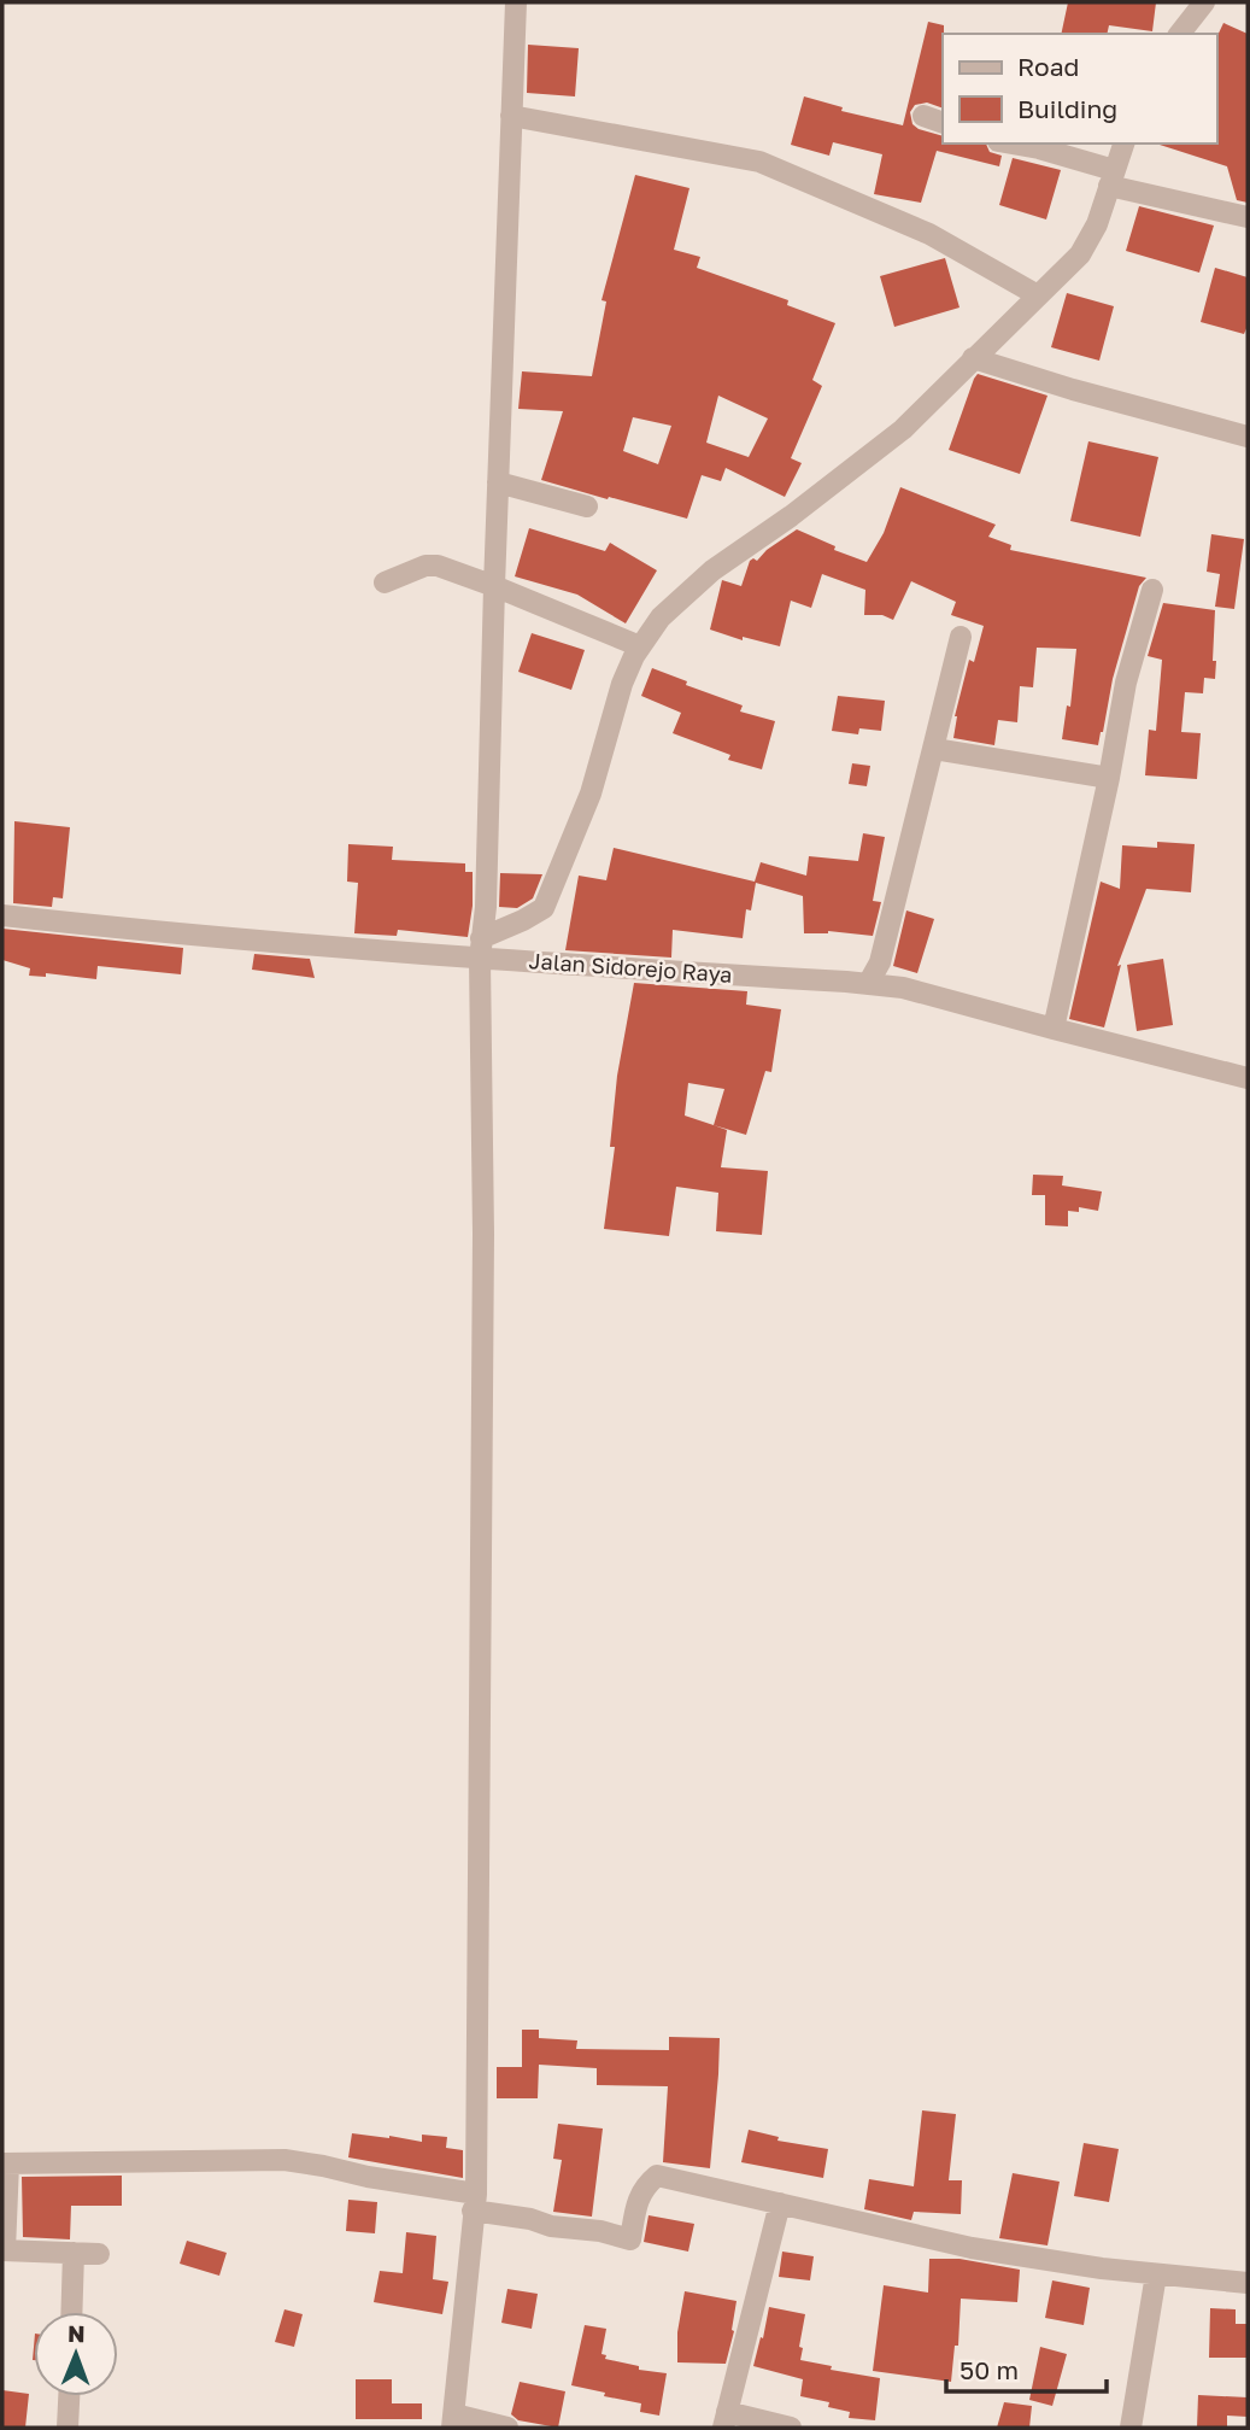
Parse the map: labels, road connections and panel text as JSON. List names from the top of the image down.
{
  "streets": {
    "street": ["Jalan Sidorejo Raya"]
  },
  "legend": ["Road", "Building"],
  "scale_bar": "50 m",
  "north": "top"
}
